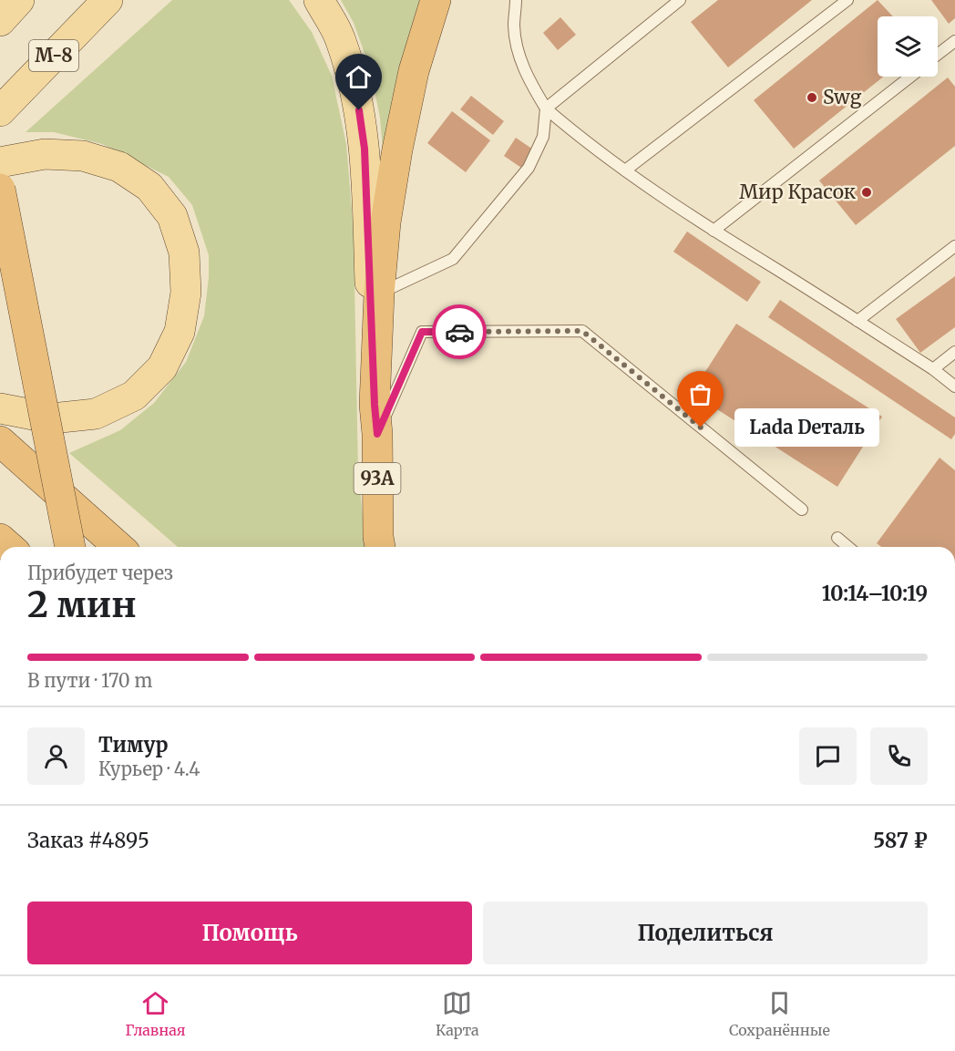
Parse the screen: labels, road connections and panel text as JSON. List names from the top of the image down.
{
  "streets": {
    "highway": ["93A"],
    "main road": ["М-8"]
  },
  "places": ["Swg", "Мир Красок", "Lada Dеталь"],
  "page": {
    "bubble": "Lada Dеталь",
    "heading": ["2 мин", "Прибудет через", "10:14–10:19"],
    "panel": [
      "Тимур",
      "Курьер · 4.4",
      "Заказ #4895",
      "587 ₽"
    ],
    "bar": "В пути · 170 m",
    "buttons": ["Помощь", "Поделиться"],
    "tabs": ["Главная", "Карта", "Сохранённые"]
  }
}
